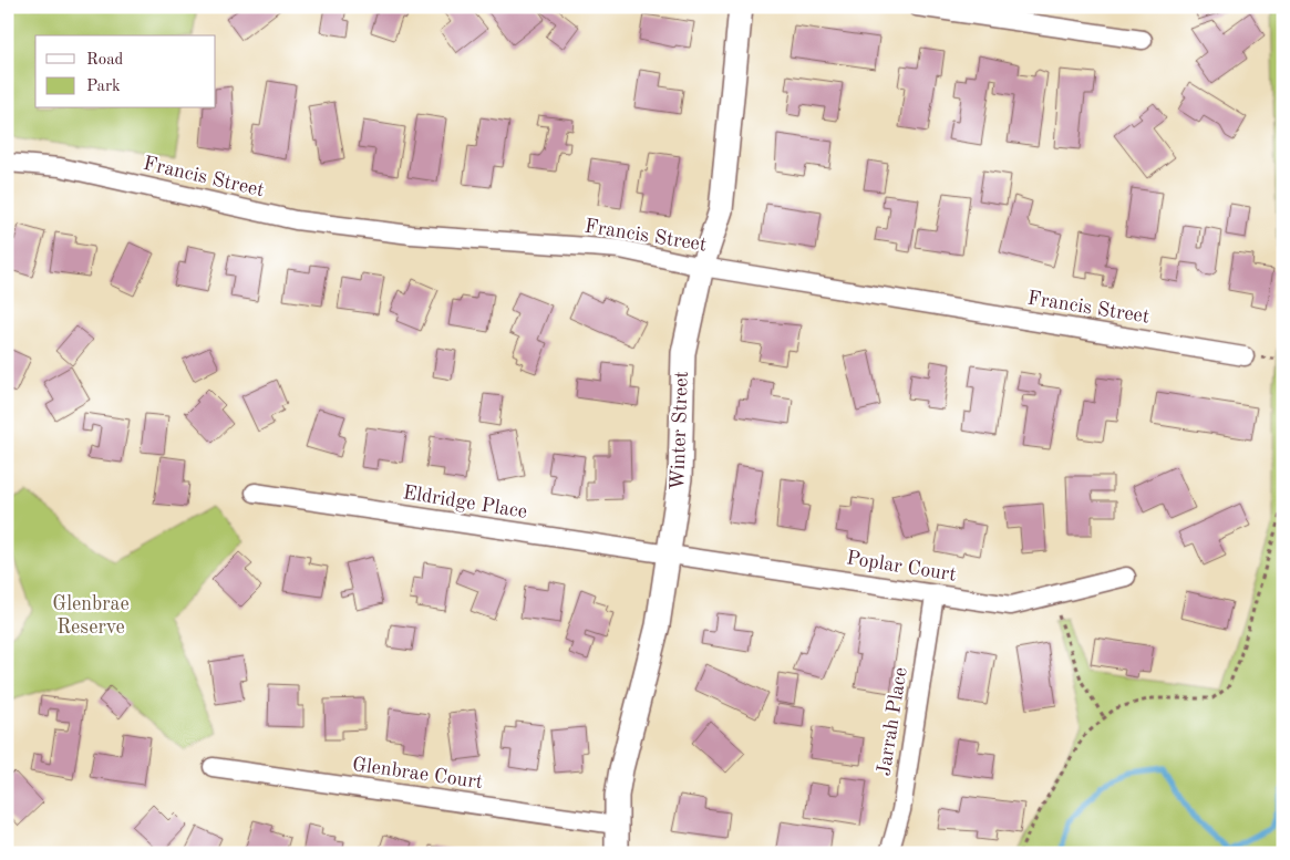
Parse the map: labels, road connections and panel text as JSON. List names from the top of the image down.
{
  "streets": {
    "street": [
      "Francis Street",
      "Winter Street",
      "Eldridge Place",
      "Poplar Court",
      "Jarrah Place",
      "Glenbrae Court"
    ]
  },
  "crossings": [
    ["Francis Street", "Winter Street"],
    ["Winter Street", "Eldridge Place"],
    ["Winter Street", "Poplar Court"],
    ["Winter Street", "Glenbrae Court"],
    ["Eldridge Place", "Poplar Court"],
    ["Poplar Court", "Jarrah Place"]
  ],
  "parks": ["Glenbrae Reserve"],
  "legend": ["Road", "Park"]
}
